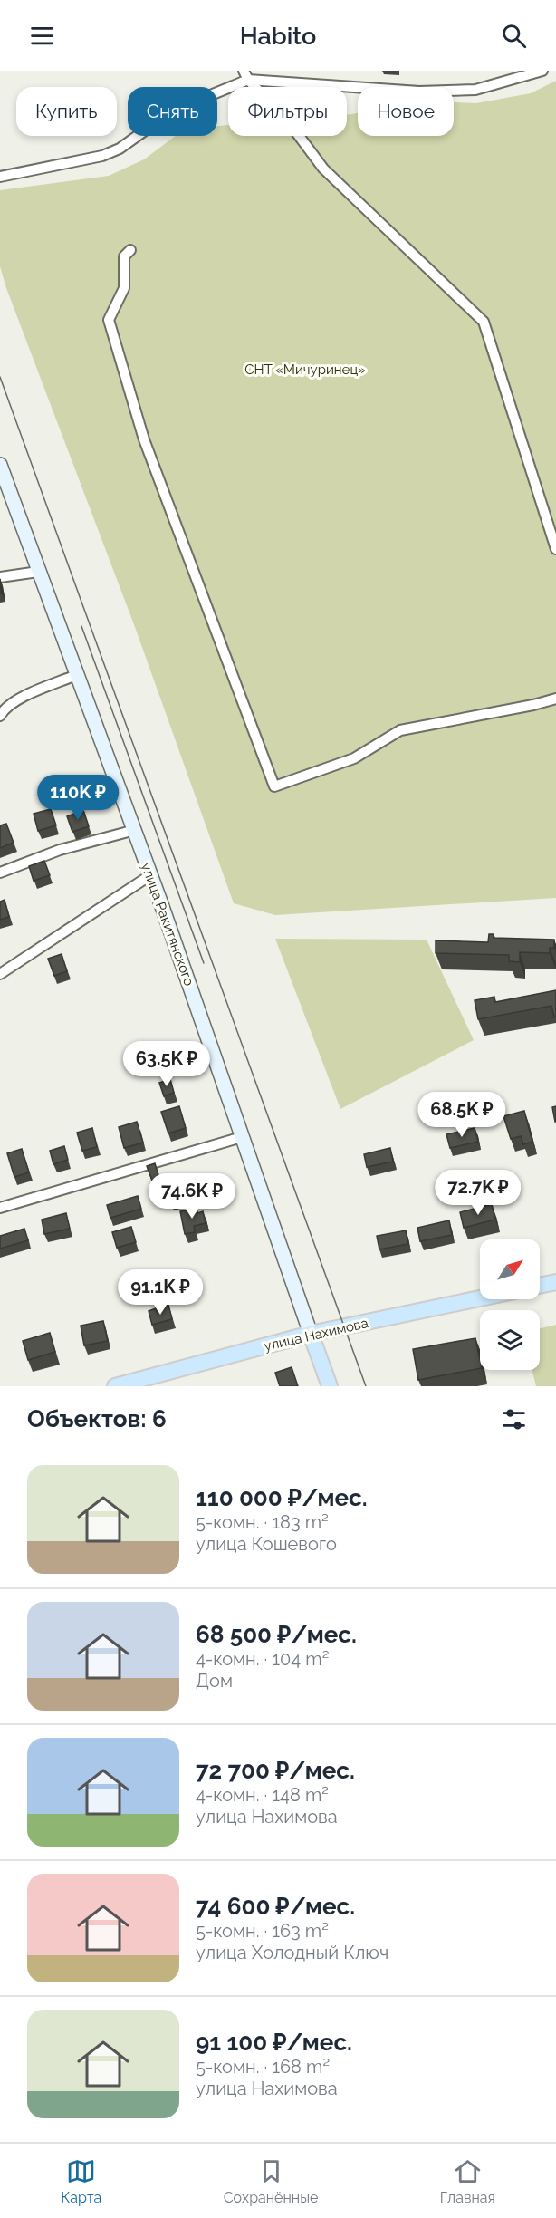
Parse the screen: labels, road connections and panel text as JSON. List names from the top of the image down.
{
  "streets": {
    "main road": ["улица Ракитянского", "улица Нахимова"]
  },
  "crossings": [
    ["улица Ракитянского", "улица Нахимова"]
  ],
  "parks": ["СНТ «Мичуринец»"],
  "north": "top right",
  "page": {
    "header": "Habito",
    "chip": [
      "Купить",
      "Снять",
      "Фильтры",
      "Новое"
    ],
    "price": [
      "110K ₽",
      "63.5K ₽",
      "68.5K ₽",
      "72.7K ₽",
      "74.6K ₽",
      "91.1K ₽"
    ],
    "heading": "Объектов: 6",
    "list": [
      {
        "name": "110 000 ₽/мес.",
        "note": "5-комн. · 183 m² · улица Кошевого"
      },
      {
        "name": "68 500 ₽/мес.",
        "note": "4-комн. · 104 m² · Дом"
      },
      {
        "name": "72 700 ₽/мес.",
        "note": "4-комн. · 148 m² · улица Нахимова"
      },
      {
        "name": "74 600 ₽/мес.",
        "note": "5-комн. · 163 m² · улица Холодный Ключ"
      },
      {
        "name": "91 100 ₽/мес.",
        "note": "5-комн. · 168 m² · улица Нахимова"
      }
    ],
    "tabs": ["Карта", "Сохранённые", "Главная"]
  }
}
